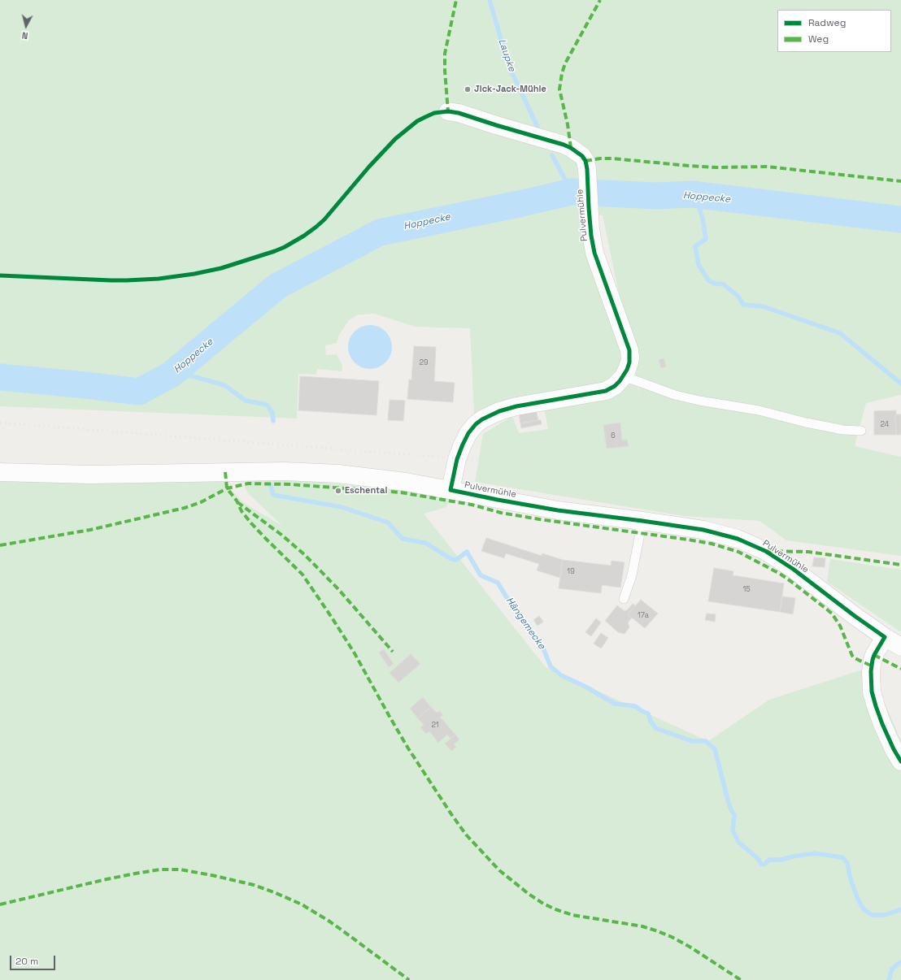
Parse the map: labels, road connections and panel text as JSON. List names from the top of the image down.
{
  "streets": {
    "main road": ["Pulvermühle"]
  },
  "water": ["Laupke", "Hoppecke", "Hängemecke"],
  "places": ["Jick-Jack-Mühle", "Eschental"],
  "house_numbers": [
    "29",
    "24",
    "6",
    "19",
    "15",
    "17a",
    "21"
  ],
  "legend": ["Radweg", "Weg"],
  "scale_bar": "20 m",
  "north": "bottom"
}
